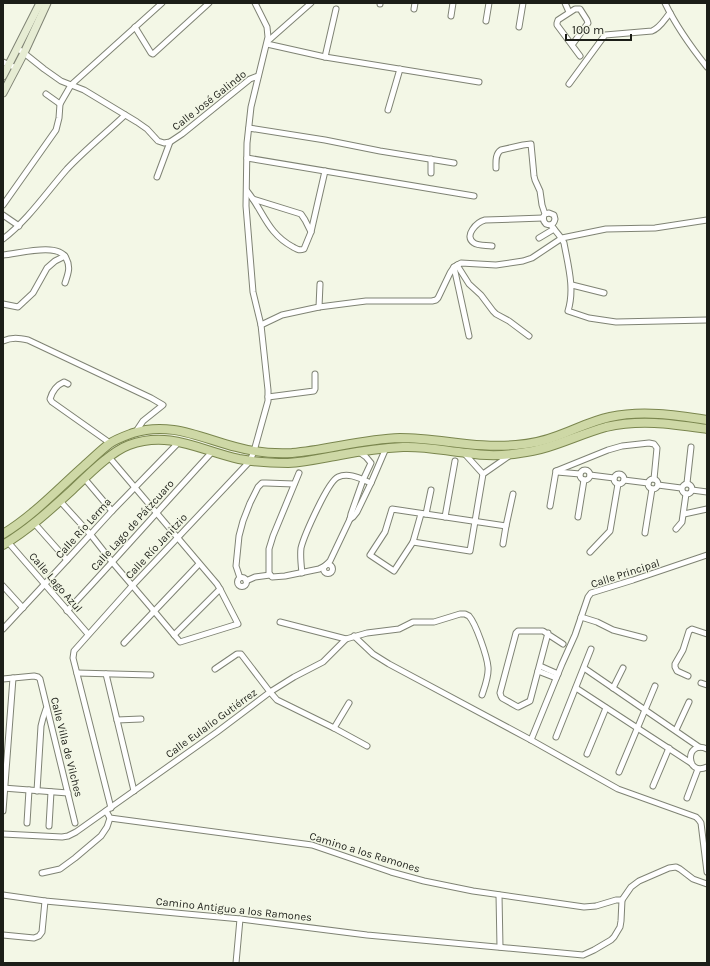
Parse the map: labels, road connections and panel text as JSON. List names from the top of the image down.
{
  "streets": {
    "street": [
      "Calle José Galindo",
      "Calle Lago de Pátzcuaro",
      "Calle Río Lerma",
      "Calle Río Janitzio",
      "Calle Principal",
      "Calle Lago Azul",
      "Calle Eulalio Gutiérrez",
      "Calle Villa de Vilches",
      "Camino a los Ramones",
      "Camino Antiguo a los Ramones"
    ]
  },
  "crossings": [
    ["Calle José Galindo", "Calle Río Janitzio"],
    ["Calle Lago de Pátzcuaro", "Calle Lago Azul"],
    ["Calle Río Lerma", "Calle Lago Azul"],
    ["Calle Río Janitzio", "Calle Lago Azul"],
    ["Camino a los Ramones", "Camino Antiguo a los Ramones"]
  ],
  "scale_bar": "100 m"
}
